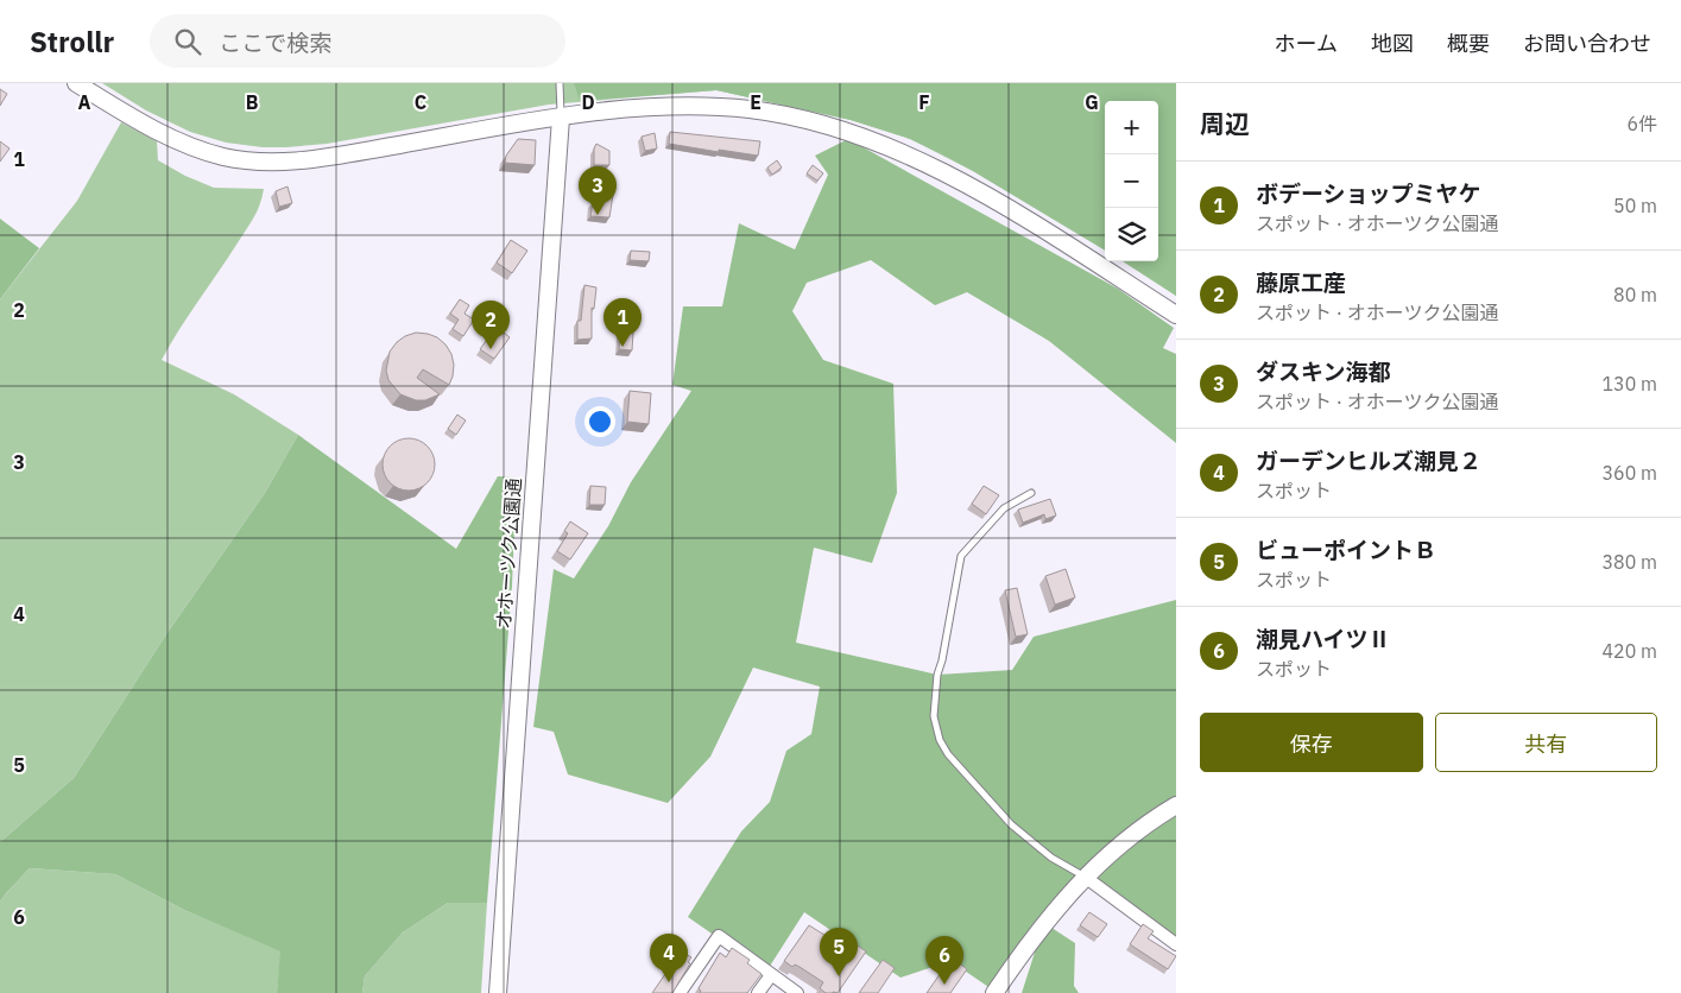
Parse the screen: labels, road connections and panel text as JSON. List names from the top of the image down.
{
  "streets": {
    "street": ["オホーツク公園通"]
  },
  "page": {
    "header": "Strollr",
    "search": "ここで検索",
    "nav": [
      "ホーム",
      "地図",
      "概要",
      "お問い合わせ"
    ],
    "heading": ["周辺", "6件"],
    "map_buttons": ["+", "−"],
    "list": [
      {
        "mark": "1",
        "name": "ボデーショップミヤケ",
        "note": "スポット · オホーツク公園通",
        "value": "50 m"
      },
      {
        "mark": "2",
        "name": "藤原工産",
        "note": "スポット · オホーツク公園通",
        "value": "80 m"
      },
      {
        "mark": "3",
        "name": "ダスキン海都",
        "note": "スポット · オホーツク公園通",
        "value": "130 m"
      },
      {
        "mark": "4",
        "name": "ガーデンヒルズ潮見２",
        "note": "スポット",
        "value": "360 m"
      },
      {
        "mark": "5",
        "name": "ビューポイントＢ",
        "note": "スポット",
        "value": "380 m"
      },
      {
        "mark": "6",
        "name": "潮見ハイツⅡ",
        "note": "スポット",
        "value": "420 m"
      }
    ],
    "pins": [
      "3",
      "1",
      "2",
      "5",
      "4",
      "6"
    ],
    "buttons": ["保存", "共有"]
  },
  "grid": {
    "columns": [
      "A",
      "B",
      "C",
      "D",
      "E",
      "F",
      "G"
    ],
    "rows": [
      "1",
      "2",
      "3",
      "4",
      "5",
      "6"
    ]
  }
}
